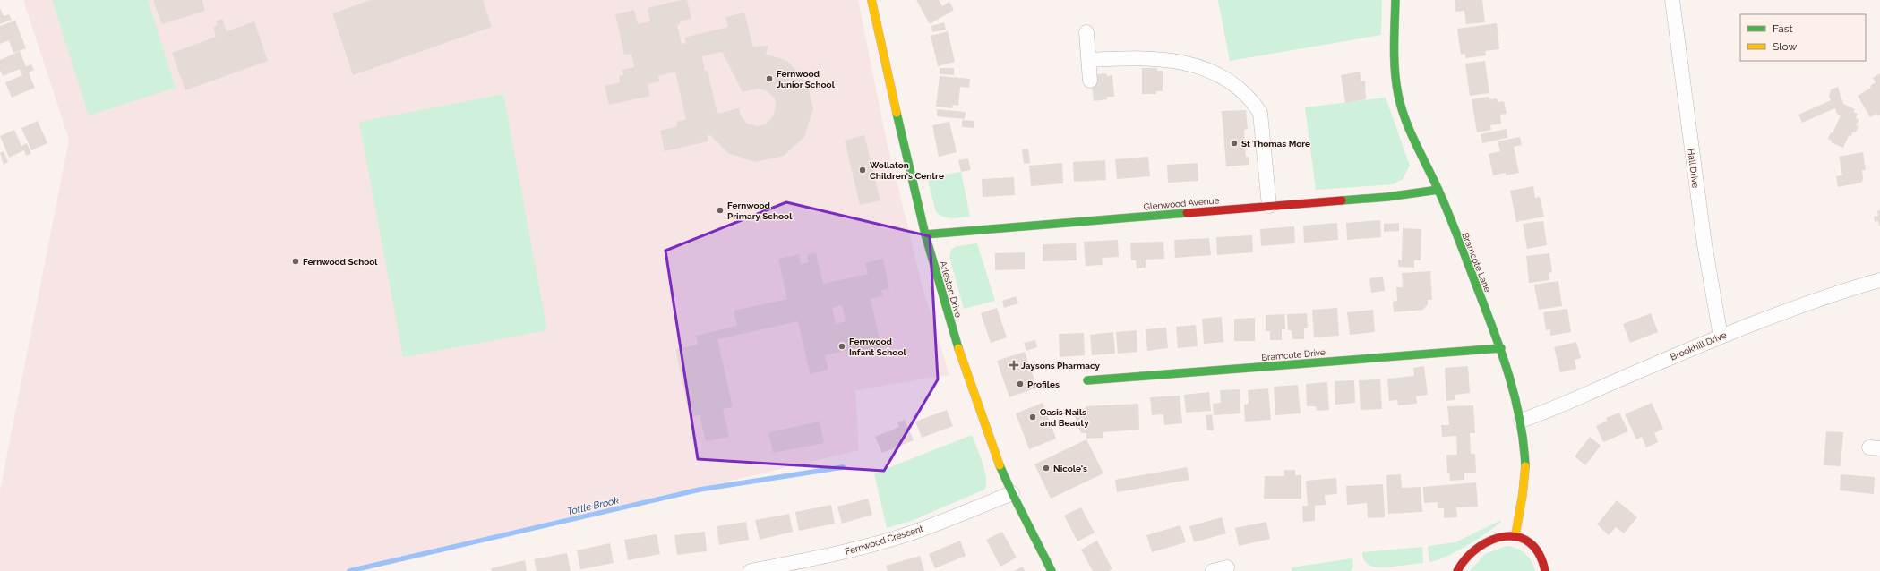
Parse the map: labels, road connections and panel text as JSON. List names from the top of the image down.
{
  "streets": {
    "street": [
      "Hall Drive",
      "Glenwood Avenue",
      "Bramcote Lane",
      "Arleston Drive",
      "Brookhill Drive",
      "Bramcote Drive",
      "Fernwood Crescent"
    ]
  },
  "crossings": [
    ["Hall Drive", "Brookhill Drive"],
    ["Glenwood Avenue", "Bramcote Lane"],
    ["Glenwood Avenue", "Arleston Drive"],
    ["Bramcote Lane", "Brookhill Drive"],
    ["Bramcote Lane", "Bramcote Drive"],
    ["Arleston Drive", "Fernwood Crescent"]
  ],
  "water": ["Tottle Brook"],
  "places": {
    "other": [
      "Fernwood Junior School",
      "St Thomas More",
      "Wollaton Children's Centre",
      "Fernwood Primary School",
      "Fernwood School",
      "Fernwood Infant School",
      "Profiles",
      "Oasis Nails and Beauty",
      "Nicole's"
    ],
    "health": ["Jaysons Pharmacy"]
  },
  "legend": ["Fast", "Slow"]
}
